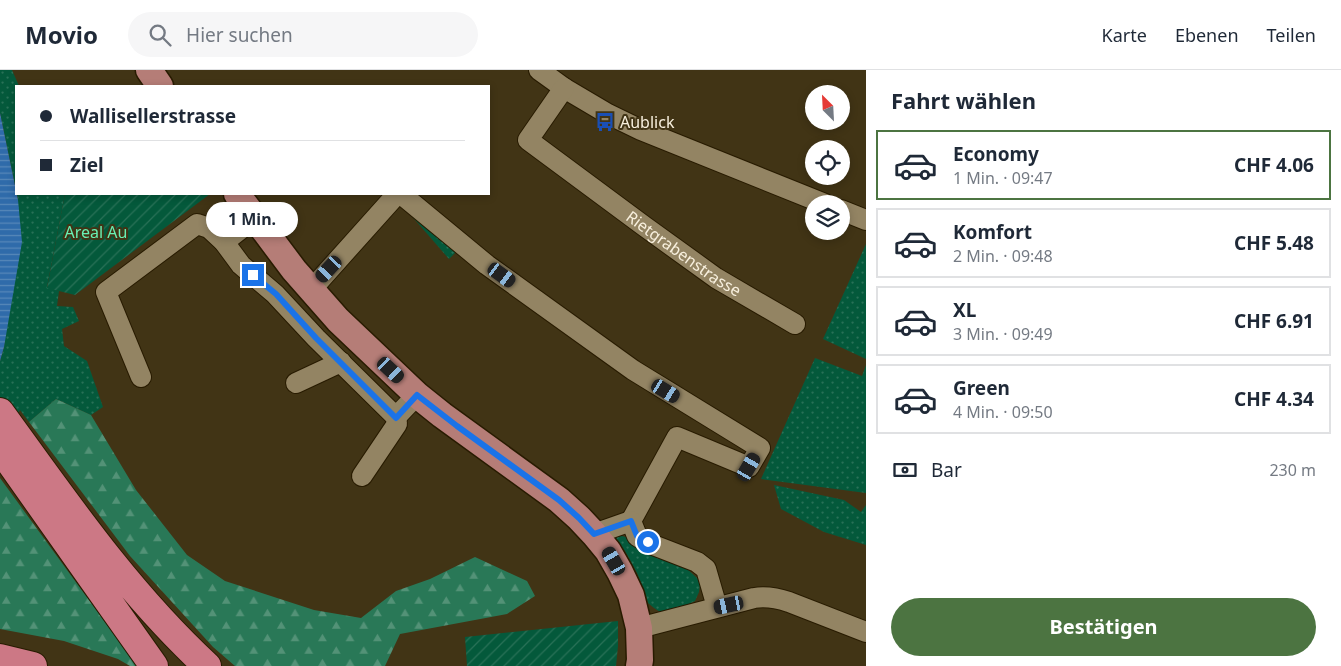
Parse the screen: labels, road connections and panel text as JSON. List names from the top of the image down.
{
  "streets": {
    "street": ["Rietgrabenstrasse"]
  },
  "parks": ["Areal Au"],
  "places": {
    "bus stop": ["Aublick"]
  },
  "north": "top left",
  "page": {
    "header": "Movio",
    "search": "Hier suchen",
    "nav": ["Karte", "Ebenen", "Teilen"],
    "heading": "Fahrt wählen",
    "banner": ["Wallisellerstrasse", "Ziel"],
    "list": [
      {
        "name": "Economy",
        "note": "1 Min. · 09:47",
        "value": "CHF 4.06"
      },
      {
        "name": "Komfort",
        "note": "2 Min. · 09:48",
        "value": "CHF 5.48"
      },
      {
        "name": "XL",
        "note": "3 Min. · 09:49",
        "value": "CHF 6.91"
      },
      {
        "name": "Green",
        "note": "4 Min. · 09:50",
        "value": "CHF 4.34"
      }
    ],
    "bubble": "1 Min.",
    "pay": ["Bar", "230 m"],
    "buttons": "Bestätigen"
  }
}
